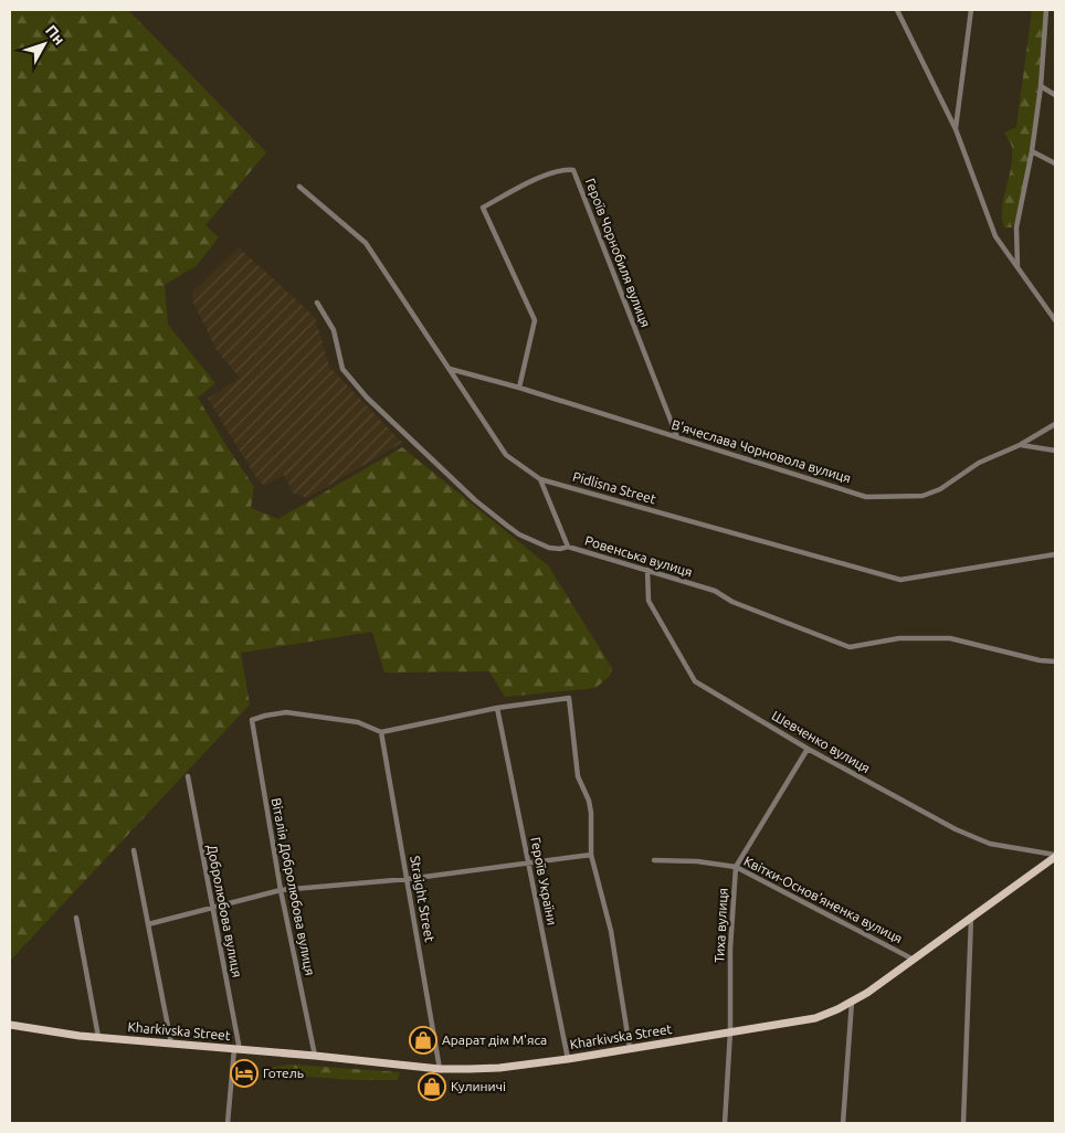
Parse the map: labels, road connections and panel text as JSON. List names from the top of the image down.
{
  "streets": {
    "main road": ["Kharkivska Street"],
    "street": [
      "Героїв Чорнобиля вулиця",
      "В'ячеслава Чорновола вулиця",
      "Pidlisna Street",
      "Ровенська вулиця",
      "Шевченко вулиця",
      "Героїв України",
      "Віталія Добролюбова вулиця",
      "Straight Street",
      "Квітки-Основ'яненка вулиця",
      "Добролюбова вулиця",
      "Тиха вулиця"
    ]
  },
  "crossings": [
    ["Героїв Чорнобиля вулиця", "В'ячеслава Чорновола вулиця"],
    ["В'ячеслава Чорновола вулиця", "Pidlisna Street"],
    ["Ровенська вулиця", "Шевченко вулиця"],
    ["Шевченко вулиця", "Тиха вулиця"],
    ["Шевченко вулиця", "Kharkivska Street"],
    ["Героїв України", "Kharkivska Street"],
    ["Віталія Добролюбова вулиця", "Straight Street"],
    ["Віталія Добролюбова вулиця", "Kharkivska Street"],
    ["Straight Street", "Kharkivska Street"],
    ["Квітки-Основ'яненка вулиця", "Тиха вулиця"],
    ["Квітки-Основ'яненка вулиця", "Kharkivska Street"],
    ["Добролюбова вулиця", "Kharkivska Street"],
    ["Тиха вулиця", "Kharkivska Street"]
  ],
  "places": {
    "shop": ["Арарат дім М'яса", "Кулиничі"],
    "hotel": ["Готель"]
  },
  "north": "top right"
}
